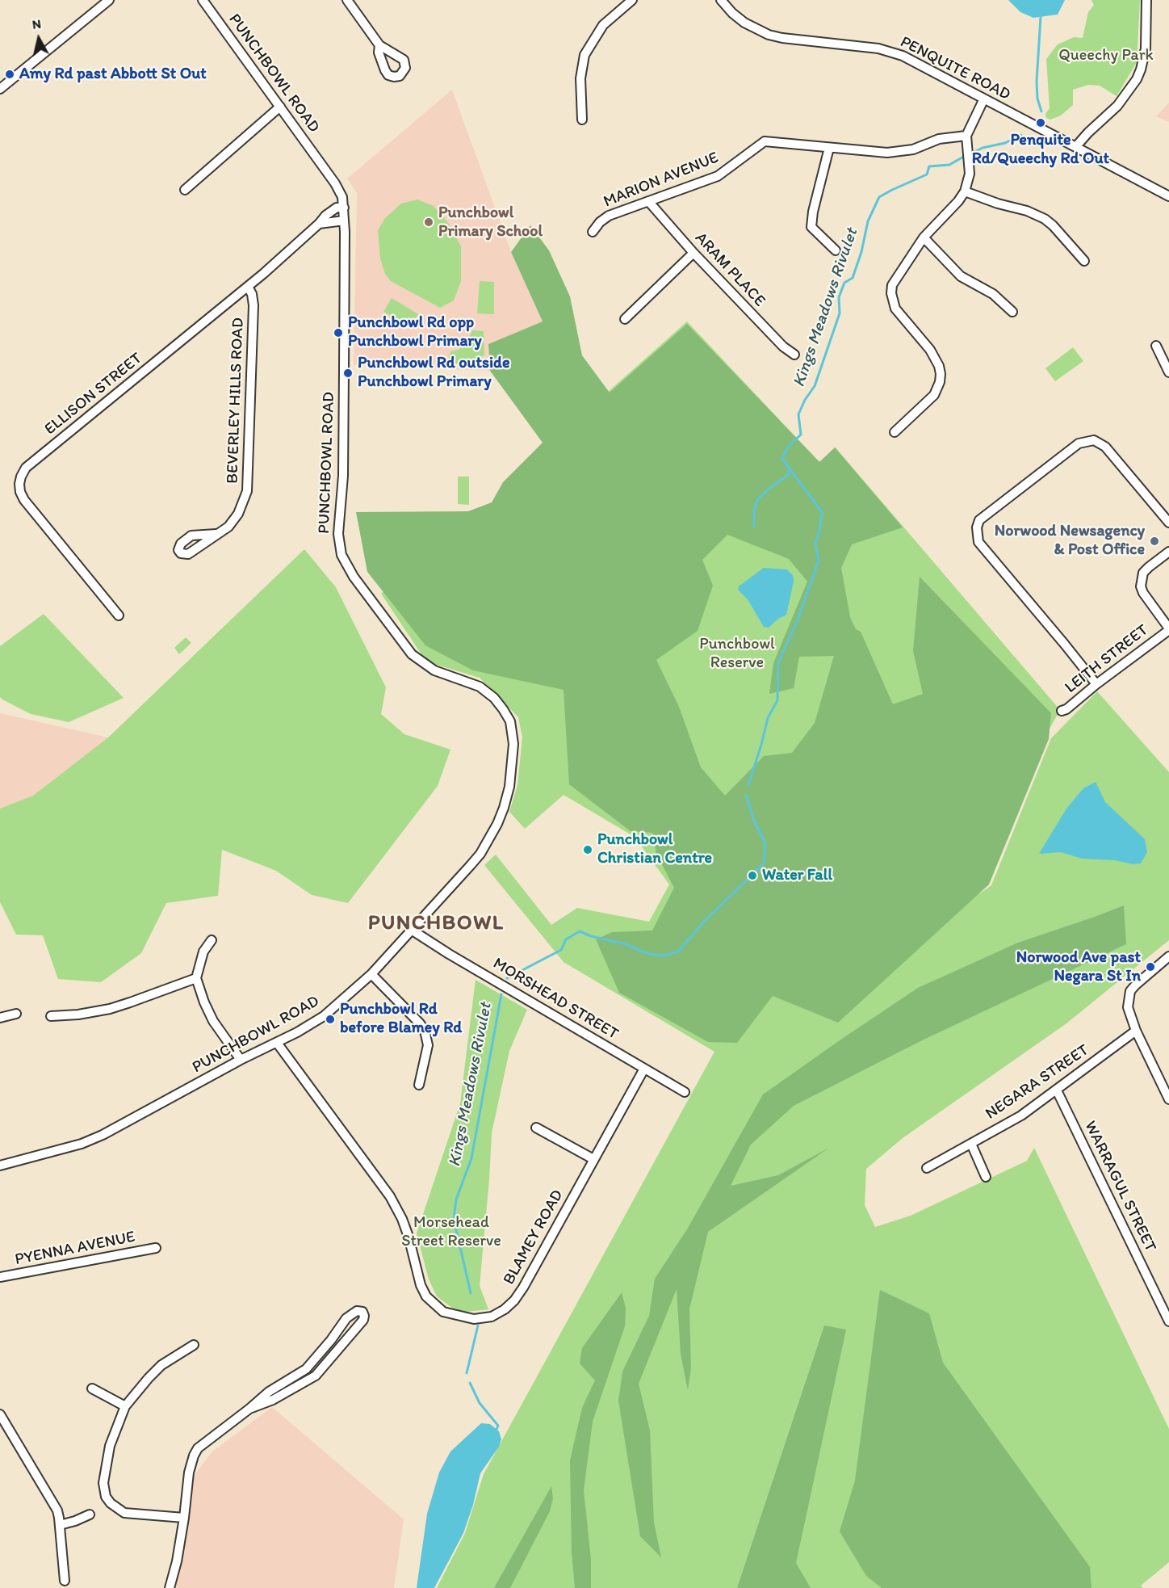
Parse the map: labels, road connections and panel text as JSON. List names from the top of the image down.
{
  "streets": {
    "street": [
      "PENQUITE ROAD",
      "PUNCHBOWL ROAD",
      "MARION AVENUE",
      "ARAM PLACE",
      "ELLISON STREET",
      "BEVERLEY HILLS ROAD",
      "LEITH STREET",
      "MORSHEAD STREET",
      "NEGARA STREET",
      "WARRAGUL STREET",
      "BLAMEY ROAD",
      "PYENNA AVENUE"
    ]
  },
  "crossings": [
    ["PUNCHBOWL ROAD", "ELLISON STREET"],
    ["PUNCHBOWL ROAD", "MORSHEAD STREET"],
    ["PUNCHBOWL ROAD", "BLAMEY ROAD"],
    ["MARION AVENUE", "ARAM PLACE"],
    ["ELLISON STREET", "BEVERLEY HILLS ROAD"],
    ["MORSHEAD STREET", "BLAMEY ROAD"],
    ["NEGARA STREET", "WARRAGUL STREET"]
  ],
  "districts": ["PUNCHBOWL"],
  "water": ["Kings Meadows Rivulet"],
  "parks": ["Queechy Park", "Punchbowl Reserve", "Morsehead Street Reserve"],
  "places": [
    "Amy Rd past Abbott St Out",
    "Penquite Rd/Queechy Rd Out",
    "Punchbowl Primary School",
    "Punchbowl Rd opp Punchbowl Primary",
    "Punchbowl Rd outside Punchbowl Primary",
    "Norwood Newsagency & Post Office",
    "Punchbowl Christian Centre",
    "Water Fall",
    "Norwood Ave past Negara St In",
    "Punchbowl Rd before Blamey Rd"
  ],
  "north": "top"
}
